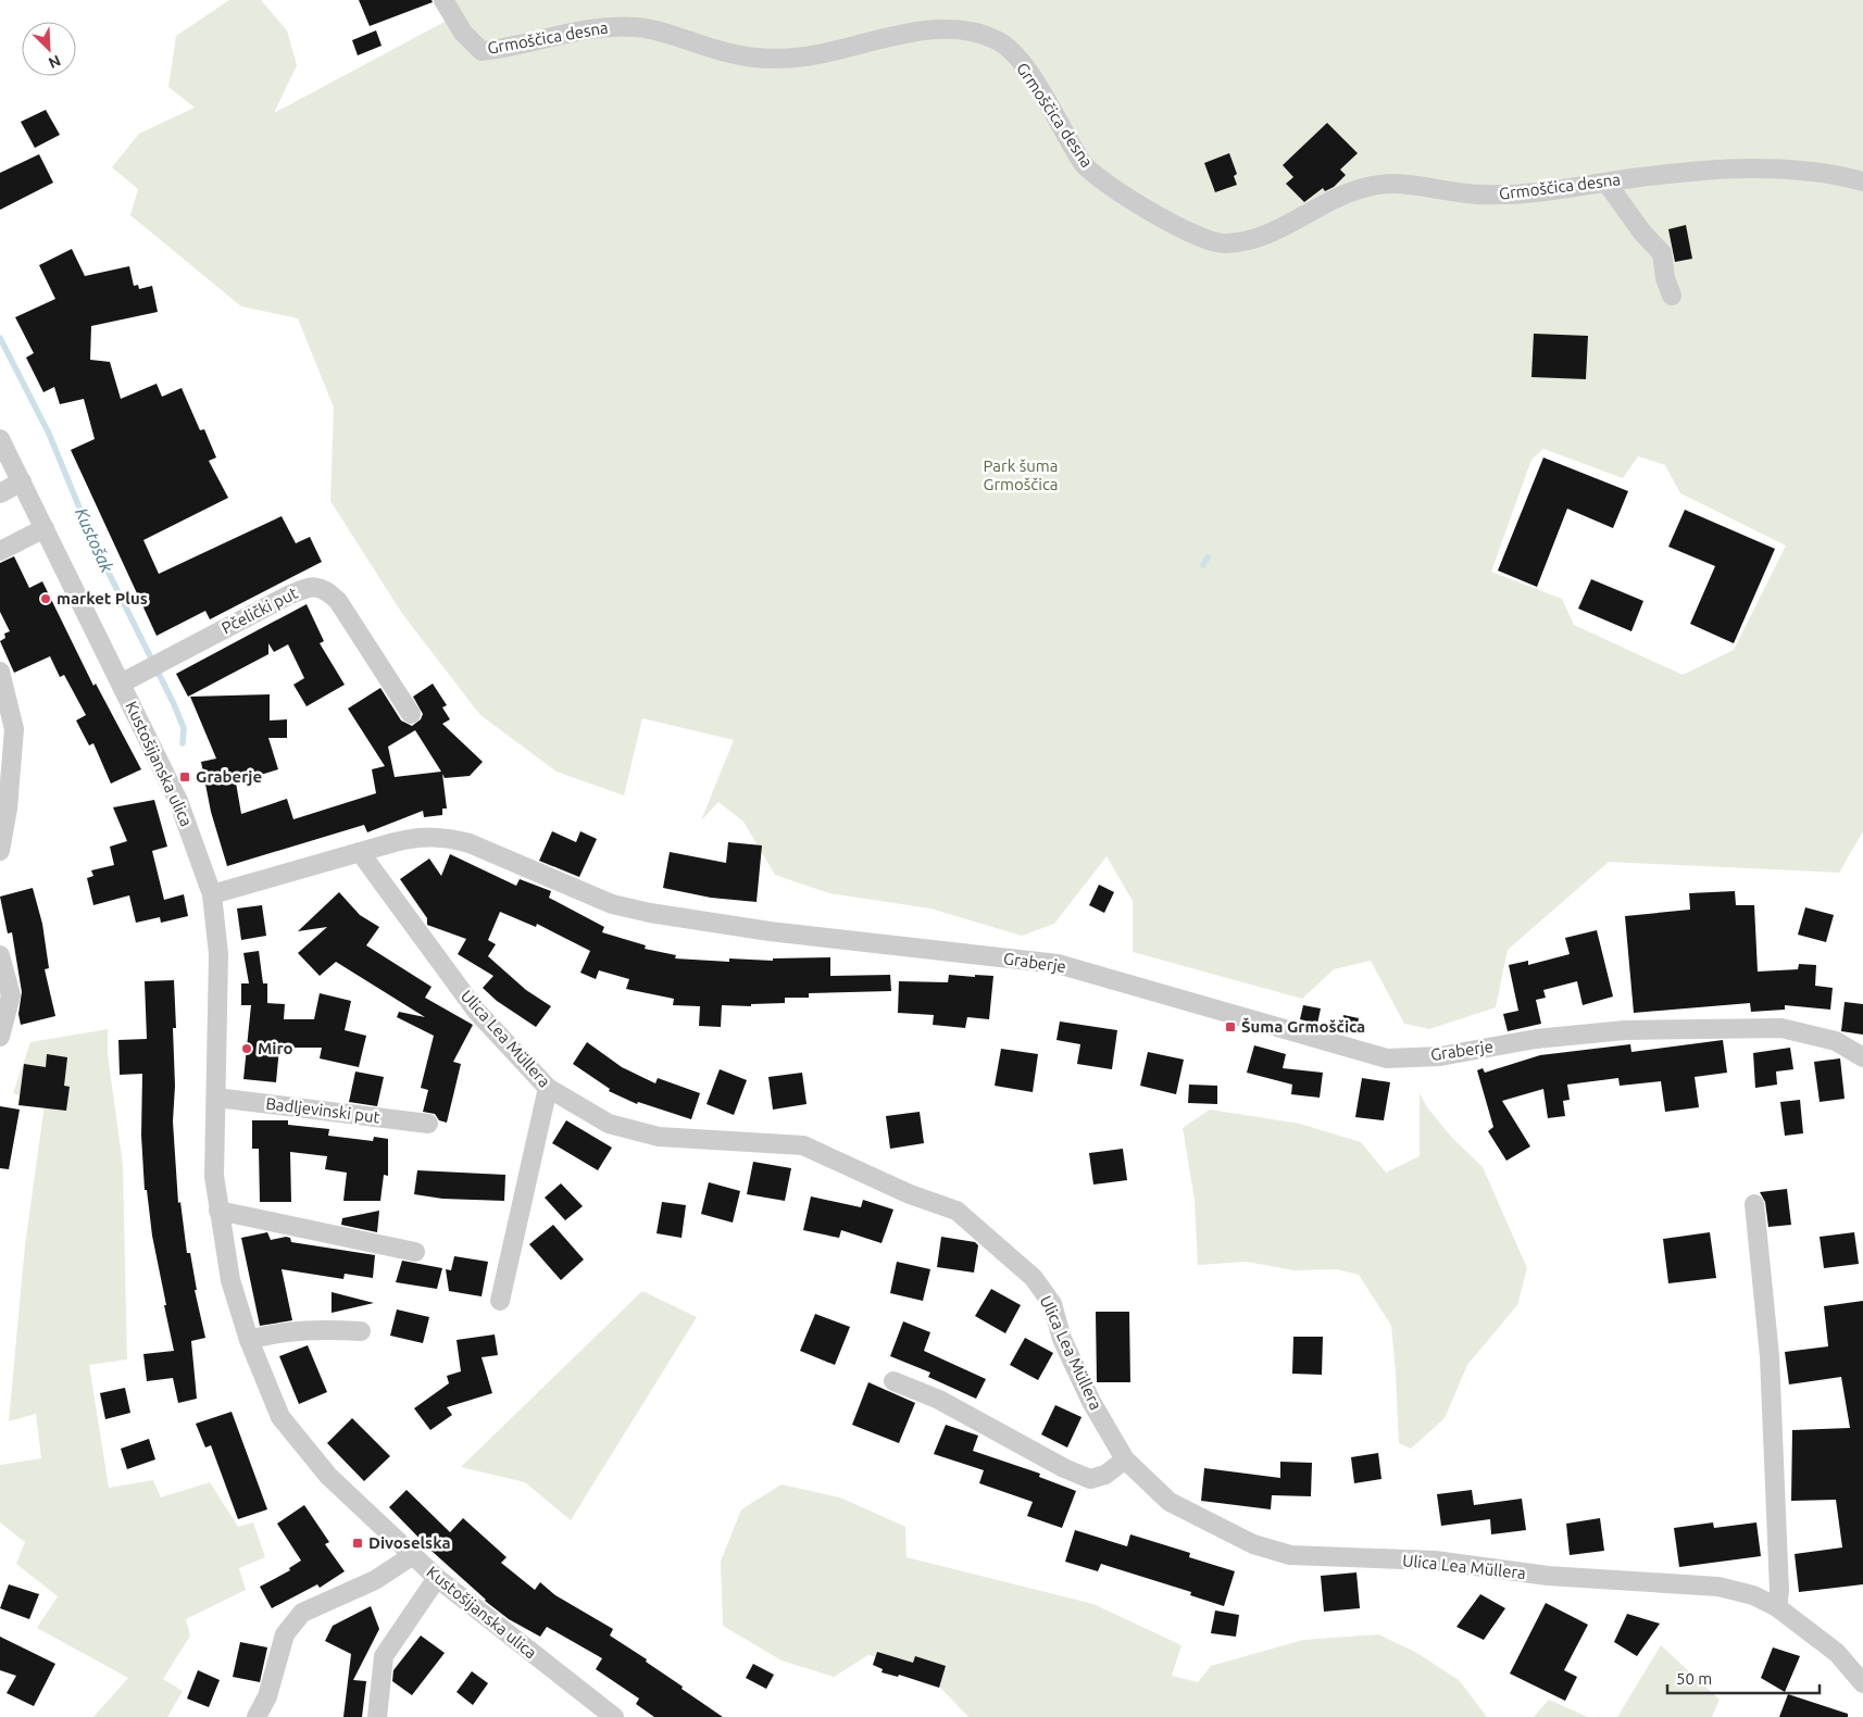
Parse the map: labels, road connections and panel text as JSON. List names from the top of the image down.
{
  "streets": {
    "street": [
      "Grmoščica desna",
      "Pčelički put",
      "Kustošijanska ulica",
      "Graberje",
      "Ulica Lea Müllera",
      "Badljevinski put"
    ]
  },
  "crossings": [
    ["Pčelički put", "Kustošijanska ulica"],
    ["Kustošijanska ulica", "Graberje"],
    ["Kustošijanska ulica", "Badljevinski put"],
    ["Graberje", "Ulica Lea Müllera"]
  ],
  "water": ["Kustošak"],
  "parks": ["Park šuma Grmoščica"],
  "places": {
    "other": ["market Plus", "Miro"],
    "transit": ["Graberje", "Šuma Grmoščica", "Divoselska"]
  },
  "scale_bar": "50 m",
  "north": "bottom right"
}
